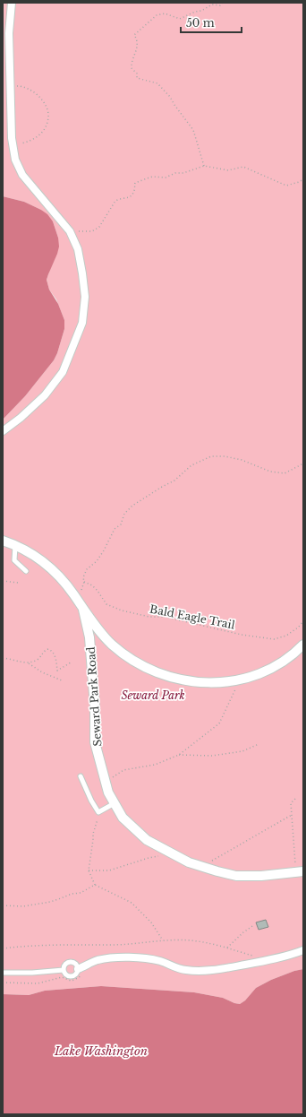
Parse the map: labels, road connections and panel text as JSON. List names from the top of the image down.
{
  "streets": {
    "street": ["Seward Park Road"],
    "path": ["Bald Eagle Trail"]
  },
  "water": ["Lake Washington"],
  "parks": ["Seward Park"],
  "scale_bar": "50 m"
}
